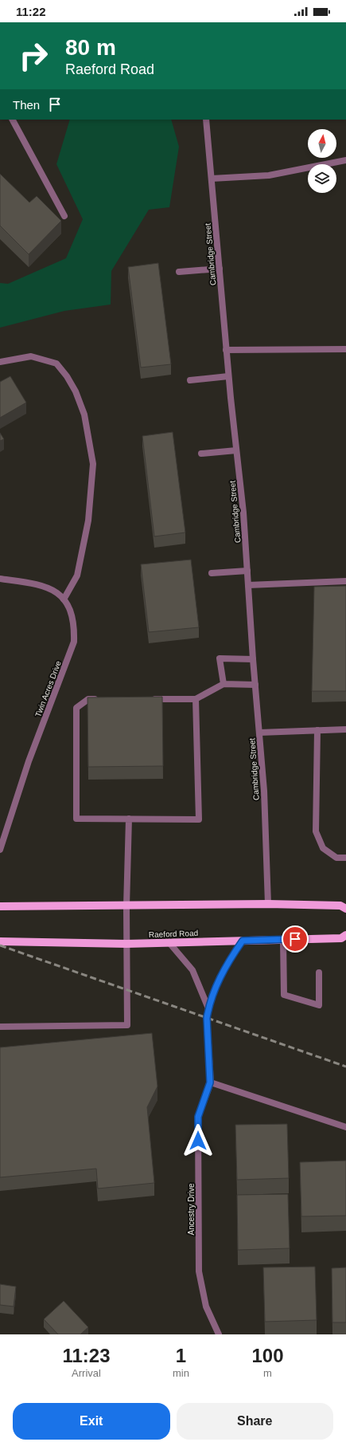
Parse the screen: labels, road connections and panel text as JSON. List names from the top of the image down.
{
  "streets": {
    "main road": ["Raeford Road"],
    "street": ["Cambridge Street", "Twin Acres Drive", "Ancestry Drive"]
  },
  "crossings": [
    ["Raeford Road", "Ancestry Drive"]
  ],
  "north": "top",
  "page": {
    "status": "11:22",
    "turn": ["80 m", "Raeford Road"],
    "then": "Then",
    "eta": [
      "11:23",
      "Arrival",
      "1",
      "min",
      "100",
      "m"
    ],
    "buttons": ["Exit", "Share"]
  }
}
